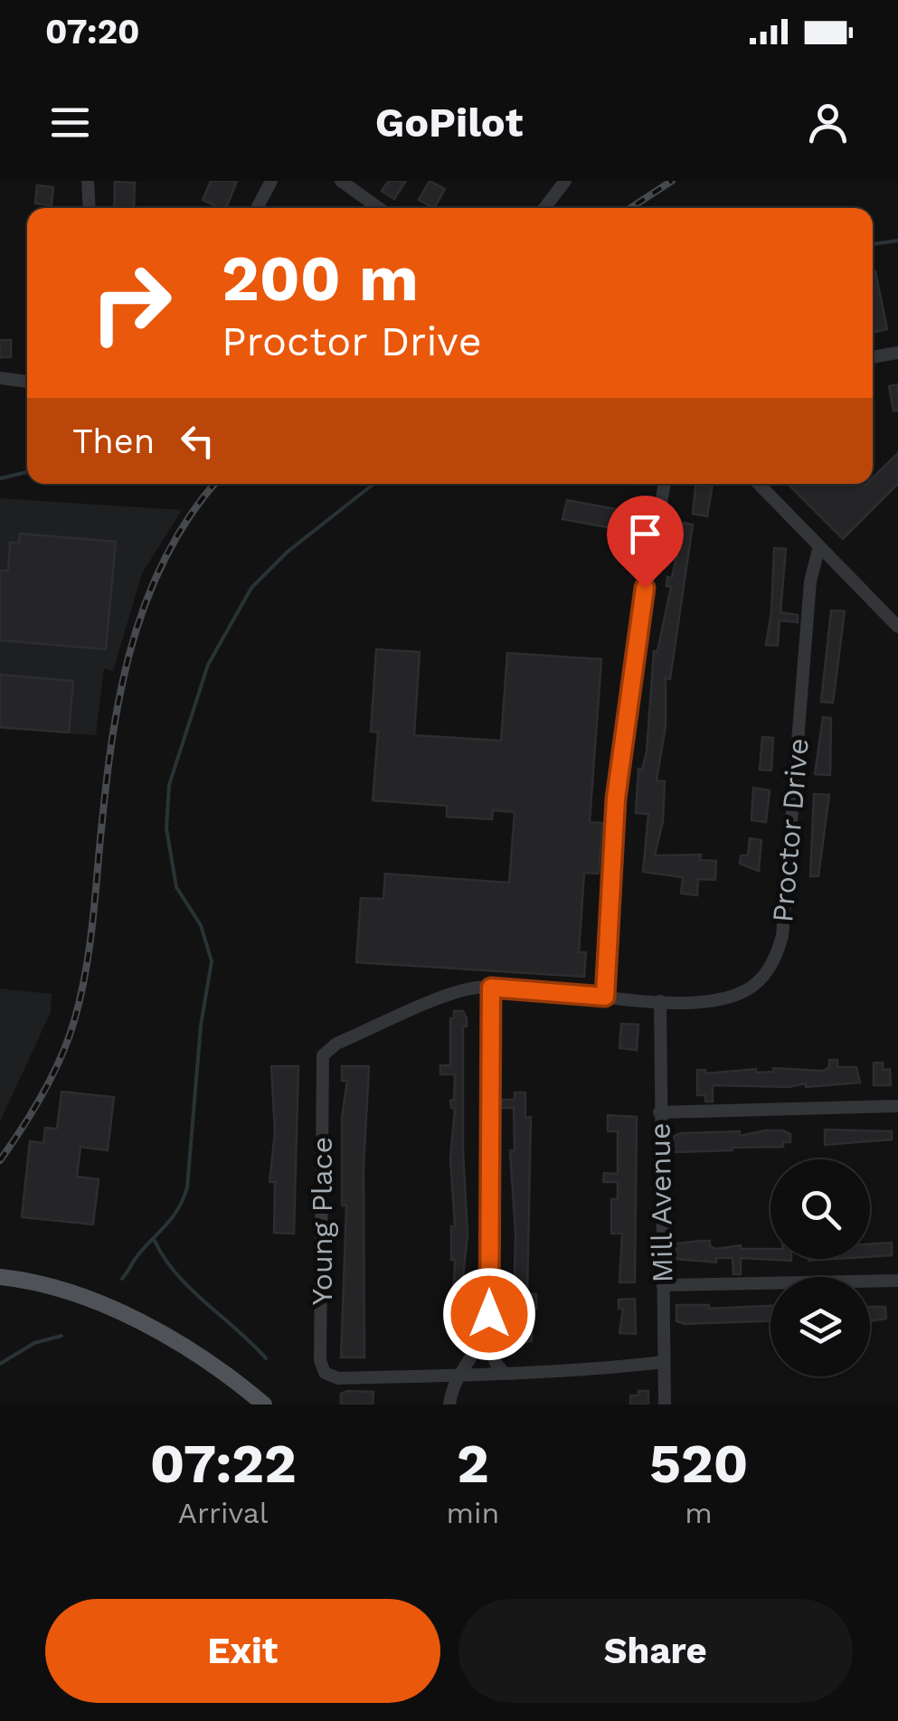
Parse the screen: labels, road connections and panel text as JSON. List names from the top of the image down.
{
  "streets": {
    "street": ["Proctor Drive", "Mill Avenue", "Young Place"]
  },
  "crossings": [
    ["Proctor Drive", "Mill Avenue"],
    ["Proctor Drive", "Young Place"]
  ],
  "page": {
    "status": "07:20",
    "header": "GoPilot",
    "turn": ["200 m", "Proctor Drive"],
    "then": "Then",
    "eta": [
      "07:22",
      "Arrival",
      "2",
      "min",
      "520",
      "m"
    ],
    "buttons": ["Exit", "Share"]
  }
}
